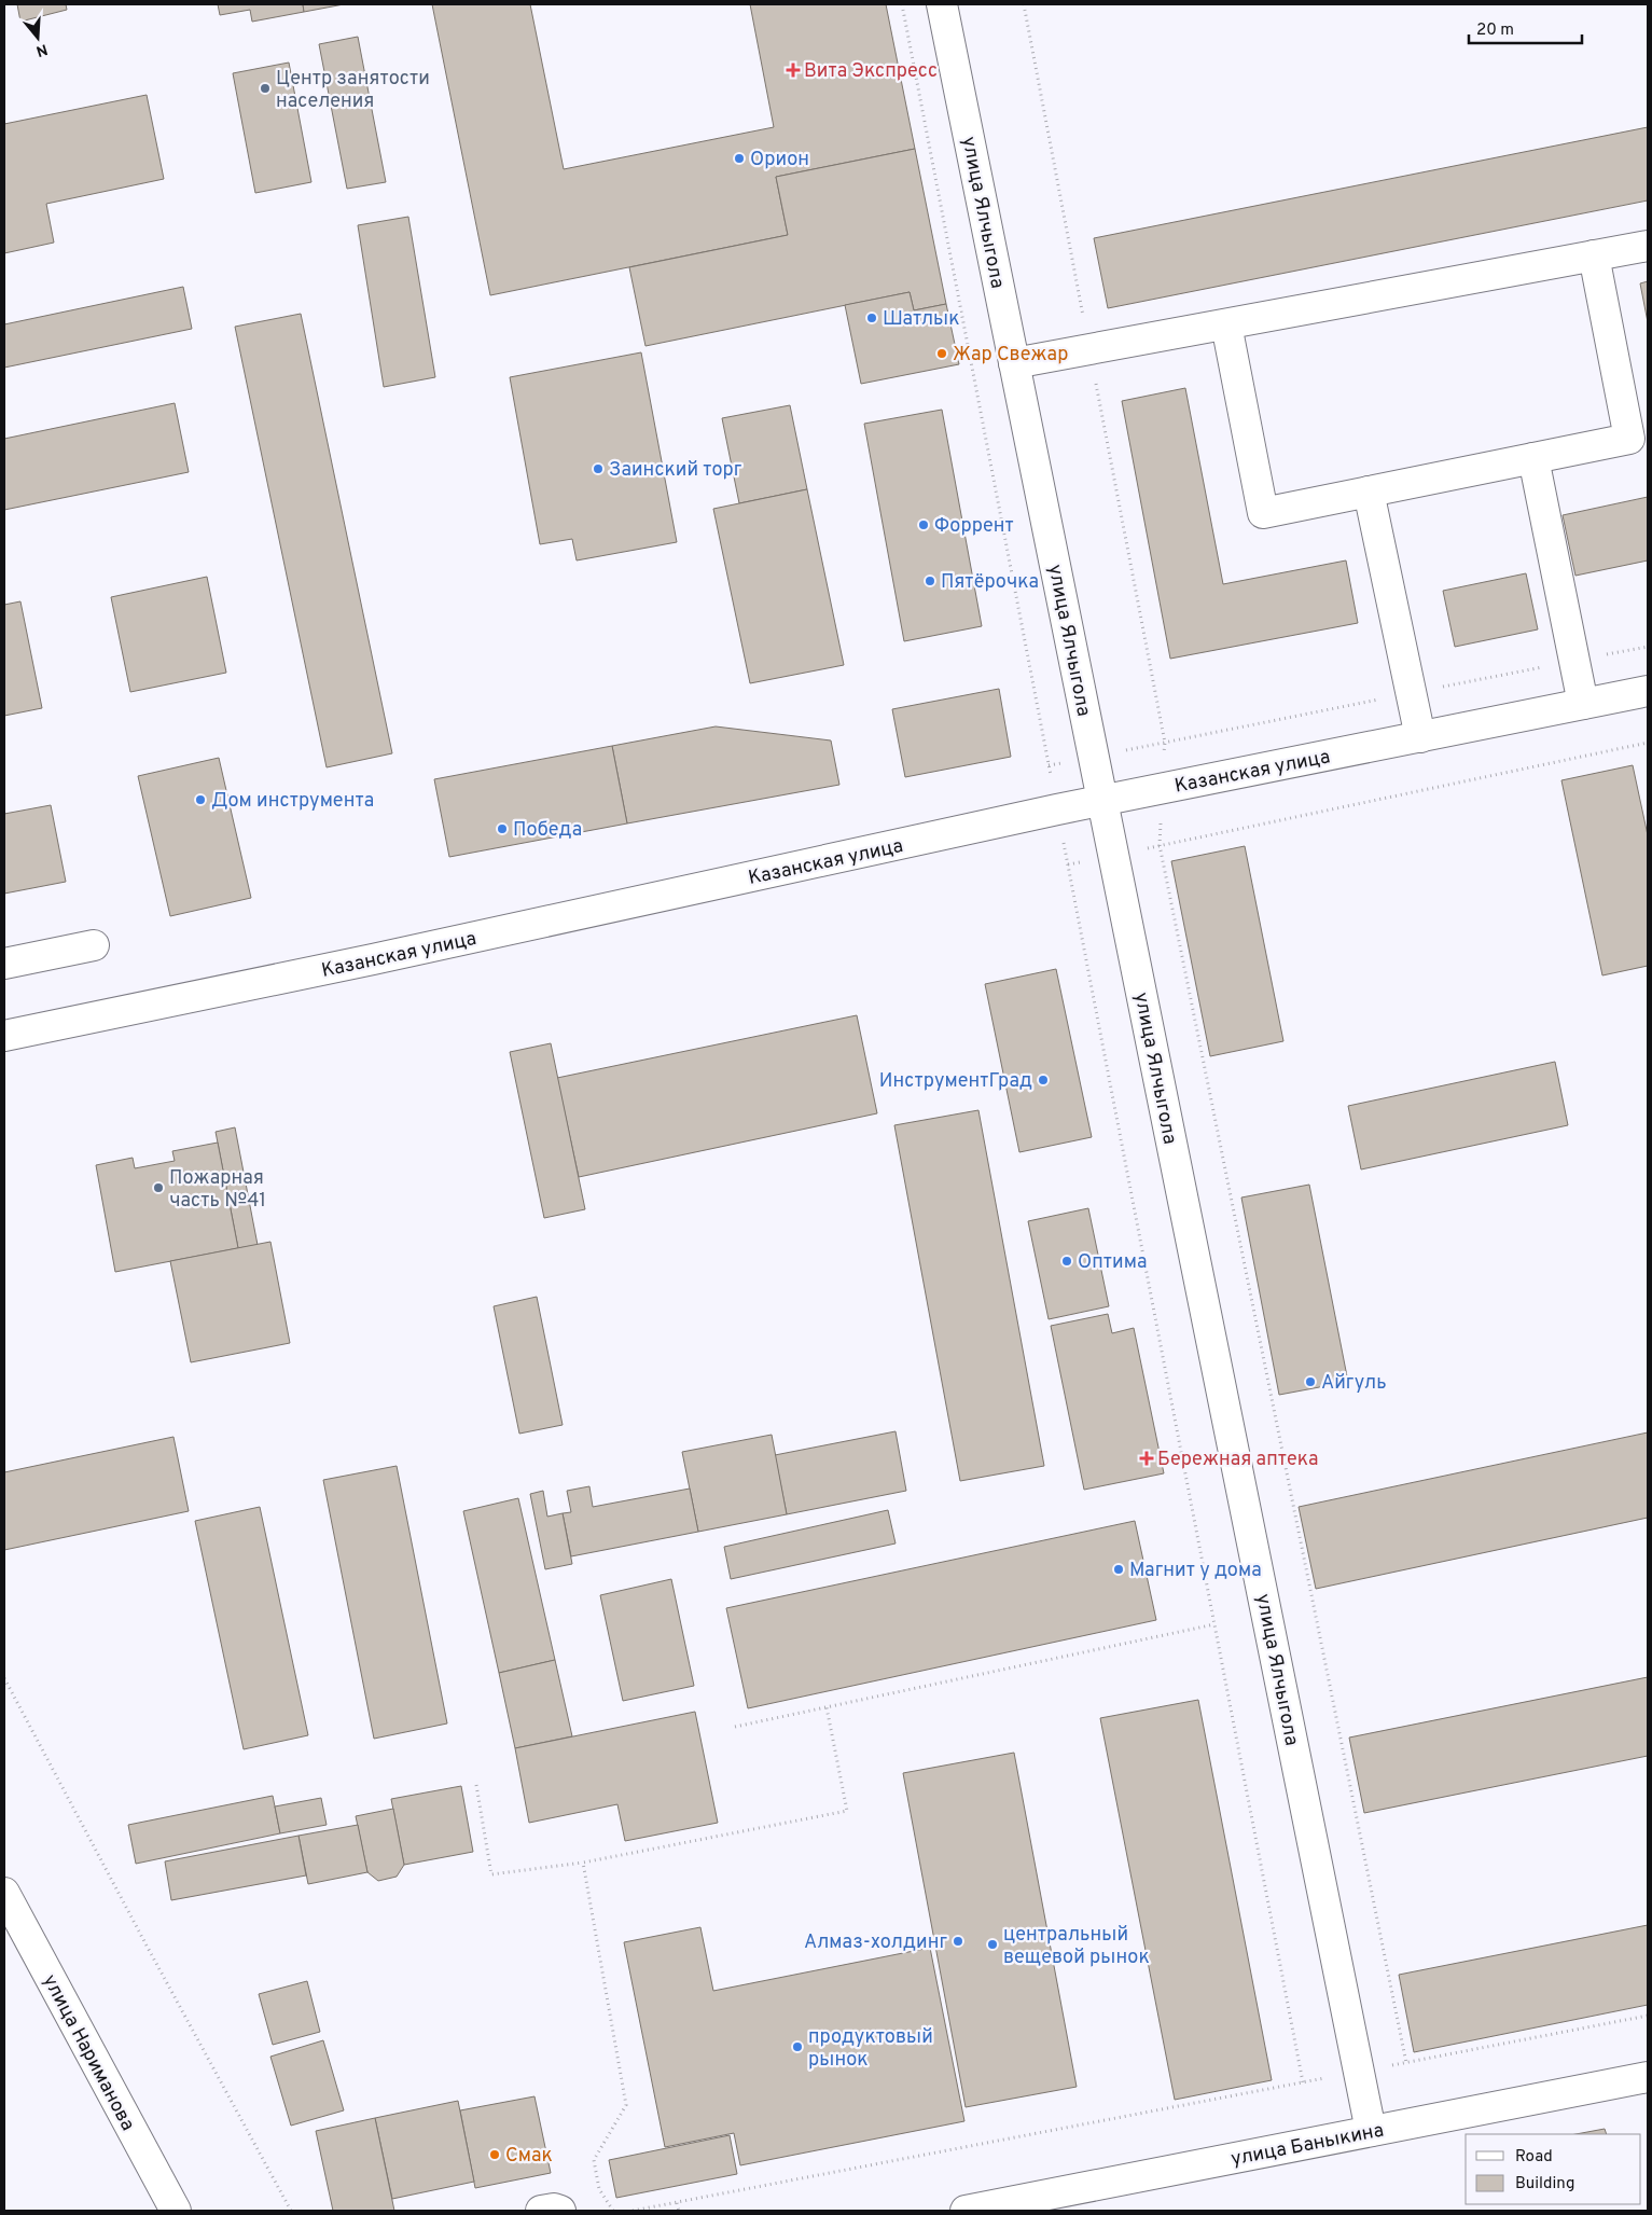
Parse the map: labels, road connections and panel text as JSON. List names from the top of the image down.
{
  "streets": {
    "street": [
      "улица Ялчыгола",
      "Казанская улица",
      "улица Нариманова",
      "улица Баныкина"
    ]
  },
  "crossings": [
    ["улица Ялчыгола", "Казанская улица"],
    ["улица Ялчыгола", "улица Баныкина"]
  ],
  "places": {
    "health": ["Вита Экспресс", "Бережная аптека"],
    "other": [
      "Центр занятости населения",
      "Орион",
      "Шатлык",
      "Жар Свежар",
      "Заинский торг",
      "Форрент",
      "Пятёрочка",
      "Дом инструмента",
      "Победа",
      "ИнструментГрад",
      "Пожарная часть №41",
      "Оптима",
      "Айгуль",
      "Магнит у дома",
      "Алмаз-холдинг",
      "центральный вещевой рынок",
      "продуктовый рынок",
      "Смак"
    ]
  },
  "legend": ["Road", "Building"],
  "scale_bar": "20 m",
  "north": "bottom"
}
